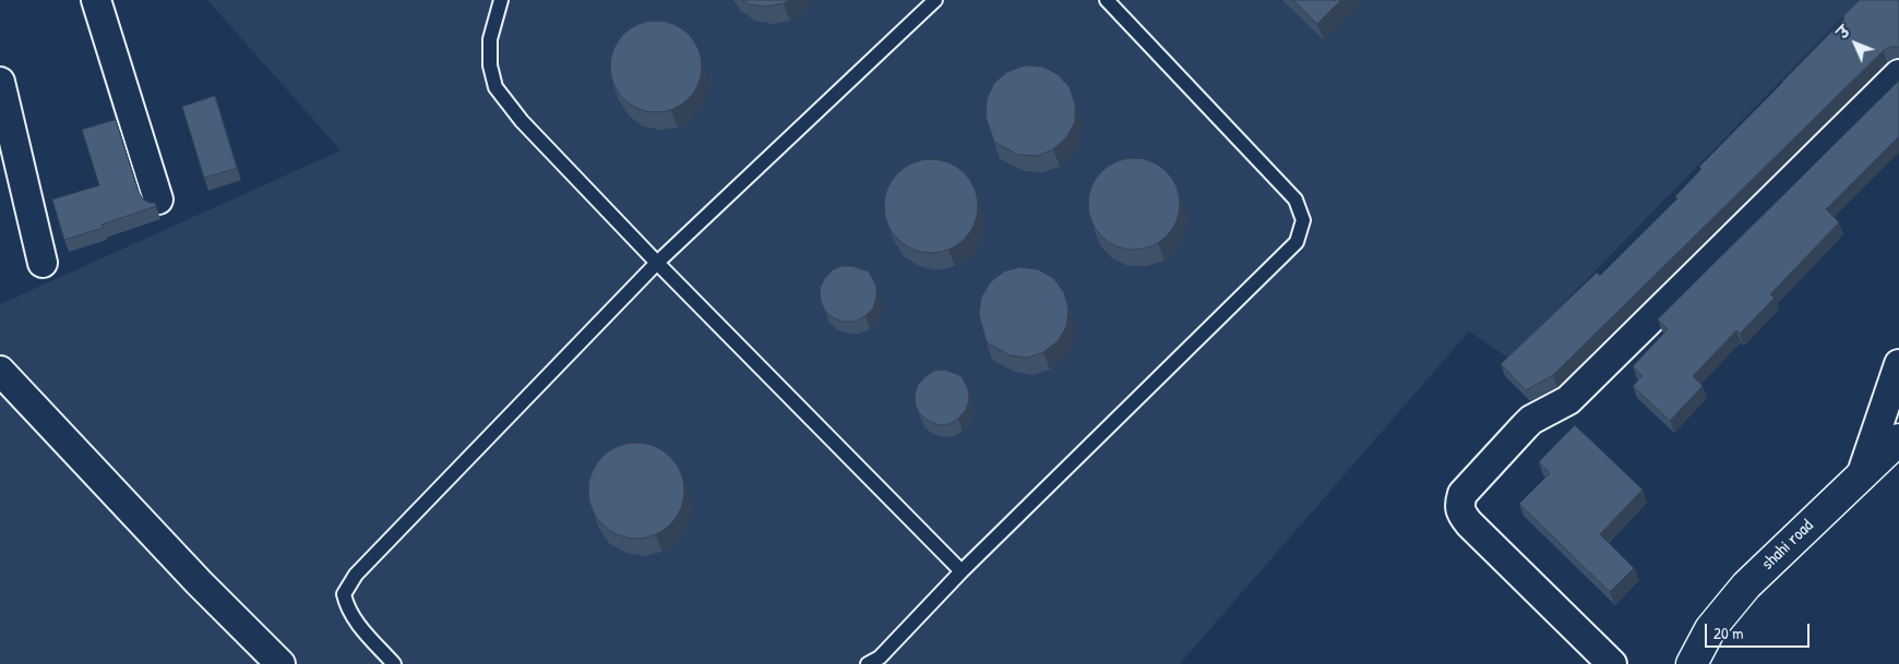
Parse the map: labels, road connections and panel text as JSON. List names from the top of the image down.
{
  "streets": {
    "street": ["shahi road"]
  },
  "scale_bar": "20 m",
  "north": "top left"
}
